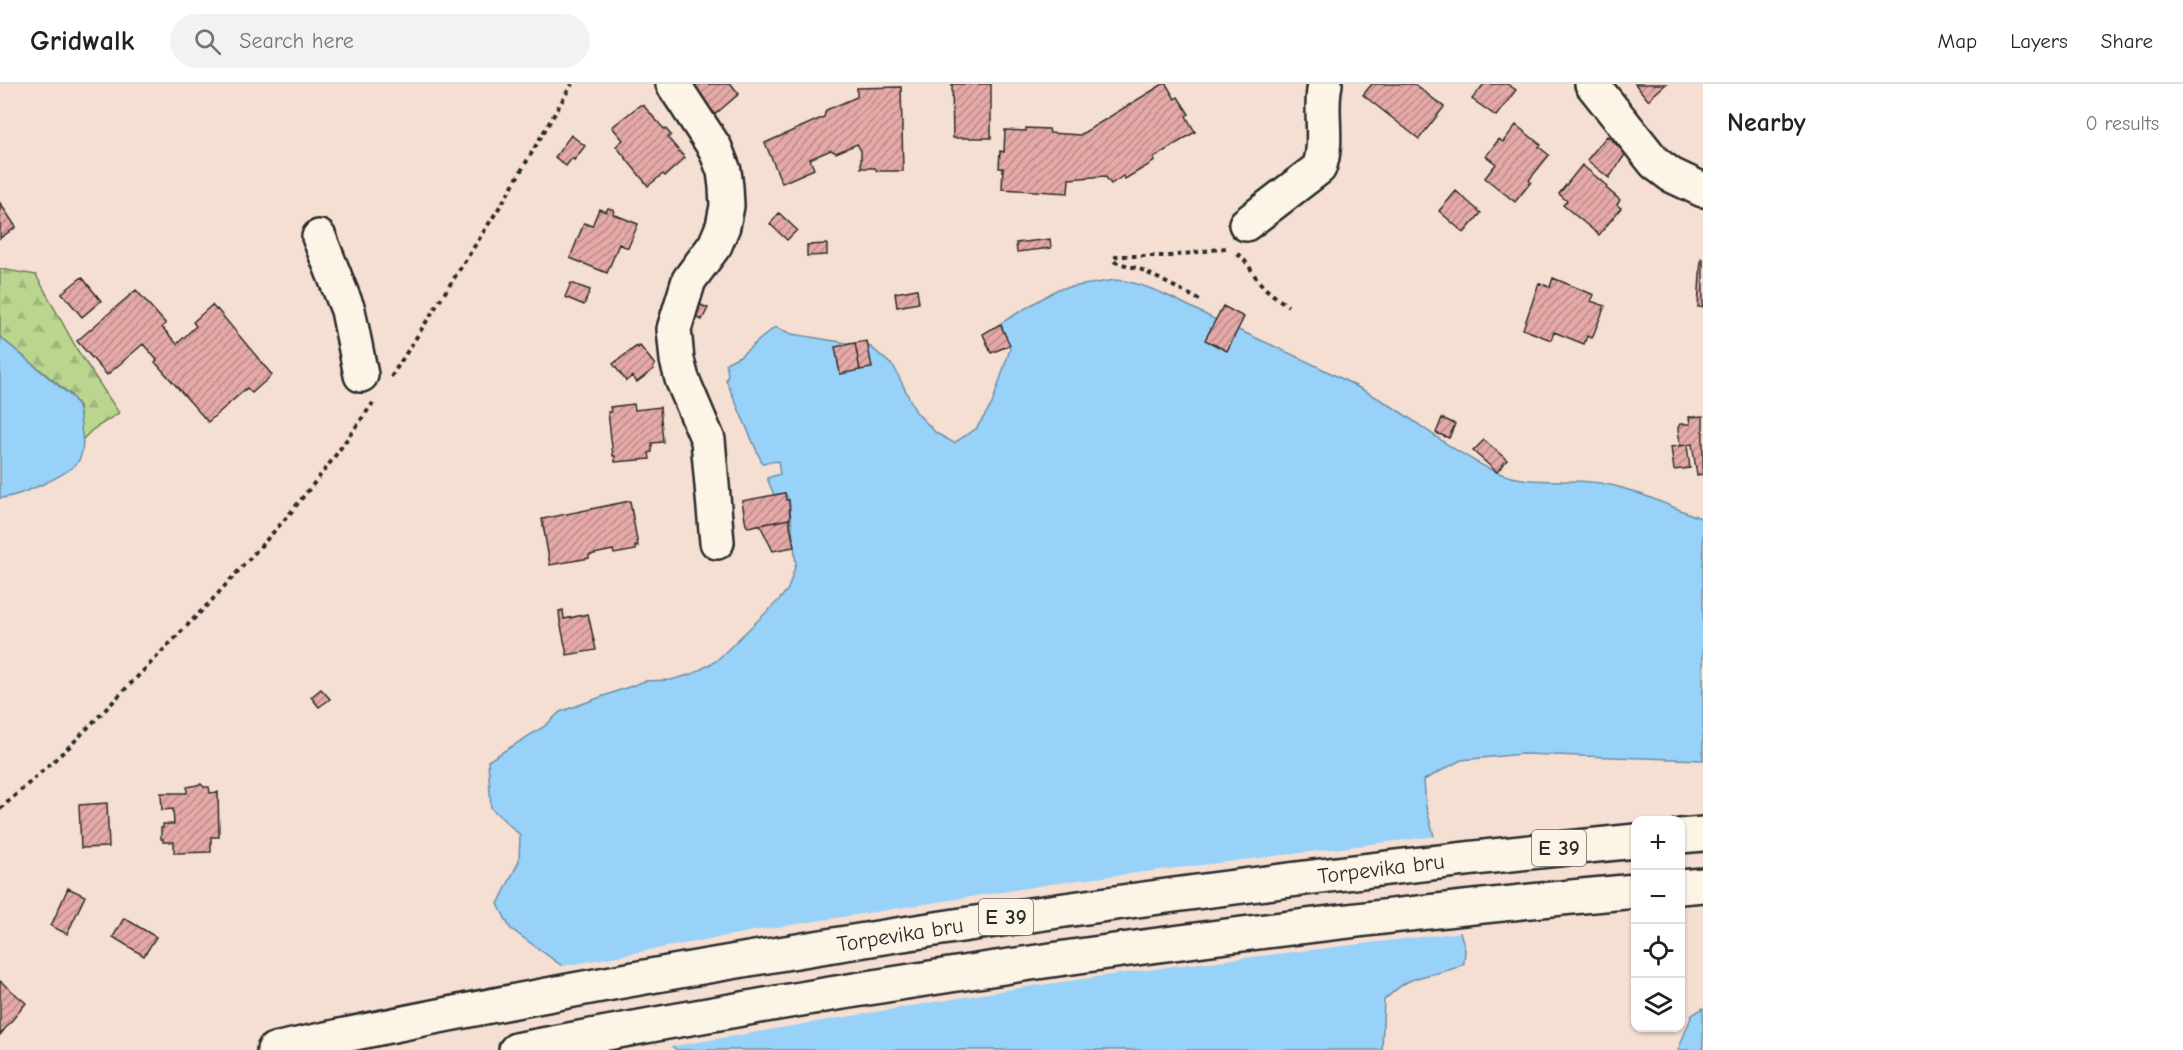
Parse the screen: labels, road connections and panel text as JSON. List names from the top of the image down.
{
  "streets": {
    "main road": ["E 39", "Torpevika bru"]
  },
  "page": {
    "header": "Gridwalk",
    "search": "Search here",
    "nav": ["Map", "Layers", "Share"],
    "heading": ["Nearby", "0 results"],
    "map_buttons": ["+", "−"]
  }
}
